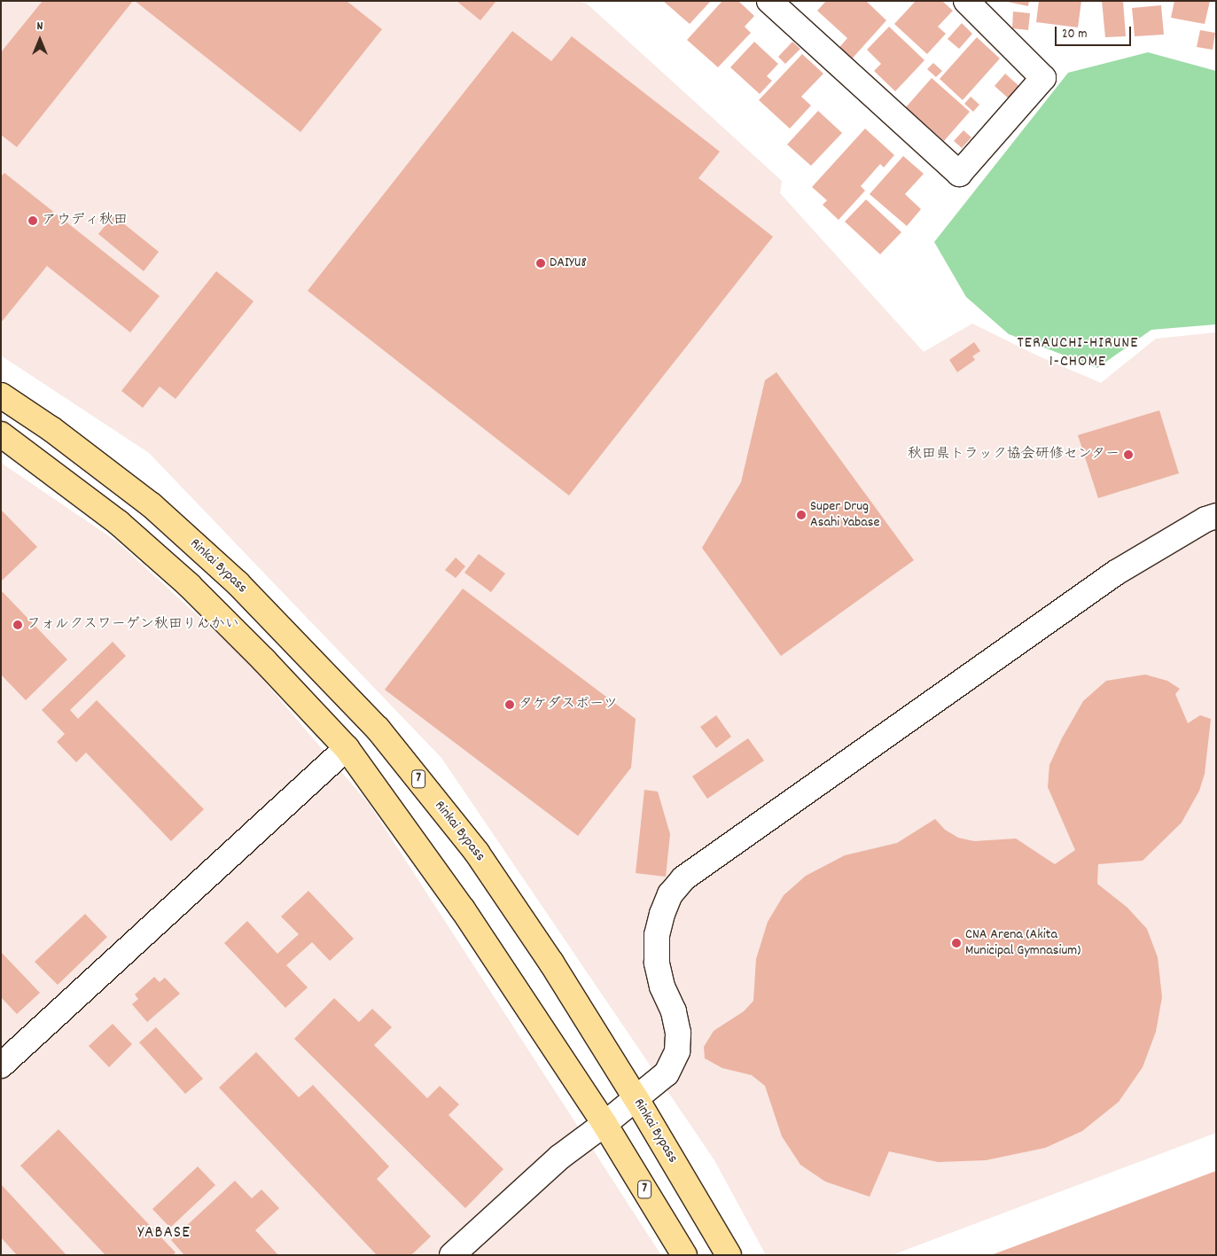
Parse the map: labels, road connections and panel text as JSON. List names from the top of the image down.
{
  "streets": {
    "highway": ["Rinkai Bypass", "7"]
  },
  "districts": ["TERAUCHI-HIRUNE 1-CHOME", "YABASE"],
  "places": [
    "アウディ秋田",
    "DAIYU8",
    "秋田県トラック協会研修センター",
    "Super Drug Asahi Yabase",
    "フォルクスワーゲン秋田りんかい",
    "タケダスポーツ",
    "CNA Arena (Akita Municipal Gymnasium)"
  ],
  "scale_bar": "20 m",
  "north": "top"
}
